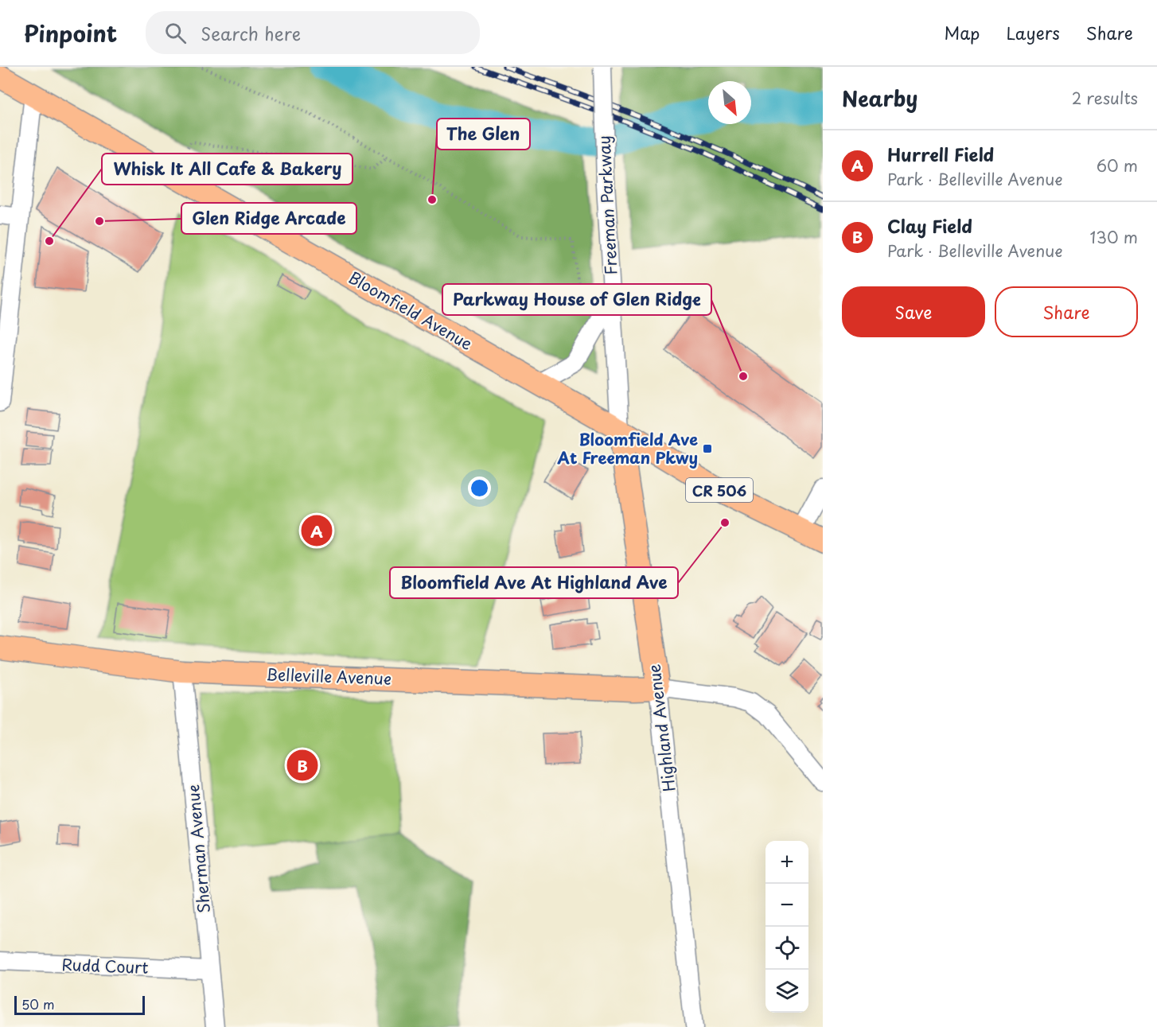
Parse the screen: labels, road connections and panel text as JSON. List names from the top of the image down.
{
  "streets": {
    "main road": [
      "Bloomfield Avenue",
      "CR 506",
      "Belleville Avenue",
      "Highland Avenue"
    ],
    "street": ["Freeman Parkway", "Sherman Avenue", "Rudd Court"]
  },
  "crossings": [
    ["Freeman Parkway", "Bloomfield Avenue"],
    ["Freeman Parkway", "Highland Avenue"],
    ["Bloomfield Avenue", "Highland Avenue"],
    ["Belleville Avenue", "Highland Avenue"],
    ["Belleville Avenue", "Sherman Avenue"],
    ["Sherman Avenue", "Rudd Court"]
  ],
  "places": {
    "other": [
      "The Glen",
      "Glen Ridge Arcade",
      "Whisk It All Cafe & Bakery",
      "Parkway House of Glen Ridge",
      "Bloomfield Ave At Highland Ave"
    ],
    "transit": ["Bloomfield Ave At Freeman Pkwy"]
  },
  "scale_bar": "50 m",
  "north": "bottom right",
  "page": {
    "header": "Pinpoint",
    "search": "Search here",
    "nav": ["Map", "Layers", "Share"],
    "heading": ["Nearby", "2 results"],
    "list": [
      {
        "mark": "A",
        "name": "Hurrell Field",
        "note": "Park · Belleville Avenue",
        "value": "60 m"
      },
      {
        "mark": "B",
        "name": "Clay Field",
        "note": "Park · Belleville Avenue",
        "value": "130 m"
      }
    ],
    "buttons": ["Save", "Share"],
    "pins": ["A", "B"],
    "map_buttons": ["+", "−"],
    "scale": "50 m"
  }
}
